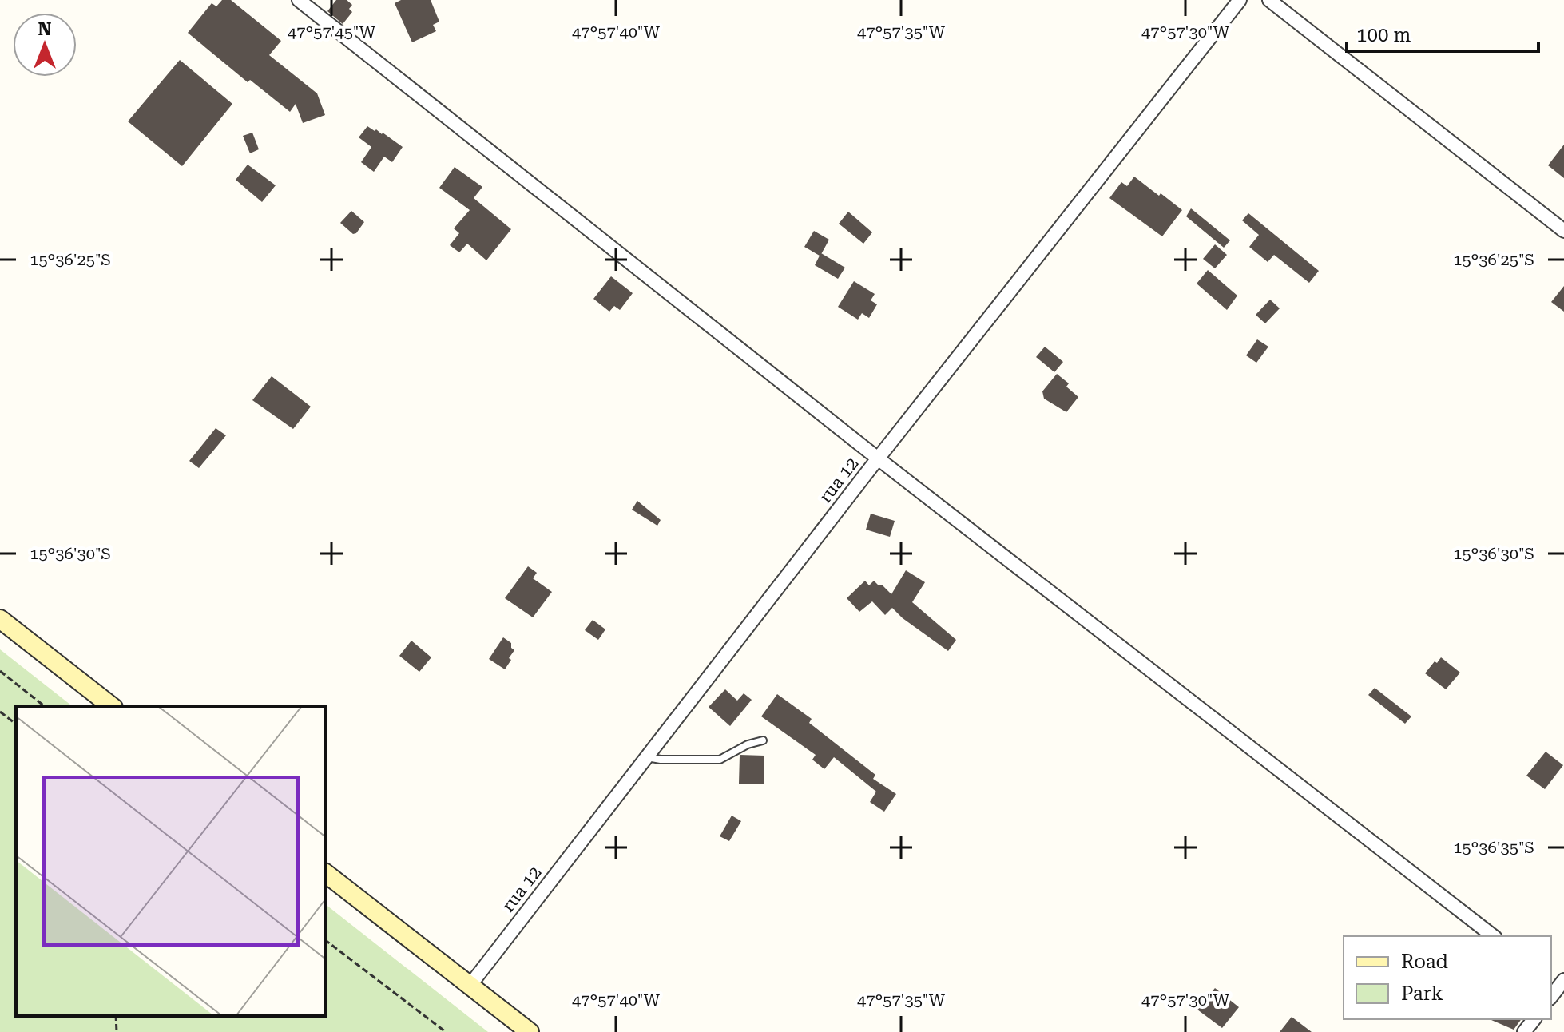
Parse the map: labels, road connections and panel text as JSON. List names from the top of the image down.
{
  "streets": {
    "street": ["rua 12"]
  },
  "legend": ["Road", "Park"],
  "scale_bar": "100 m",
  "north": "top",
  "coordinates": [
    "47°57'45\"W",
    "47°57'40\"W",
    "47°57'35\"W",
    "47°57'30\"W",
    "15°36'25\"S",
    "15°36'30\"S",
    "15°36'35\"S"
  ]
}
